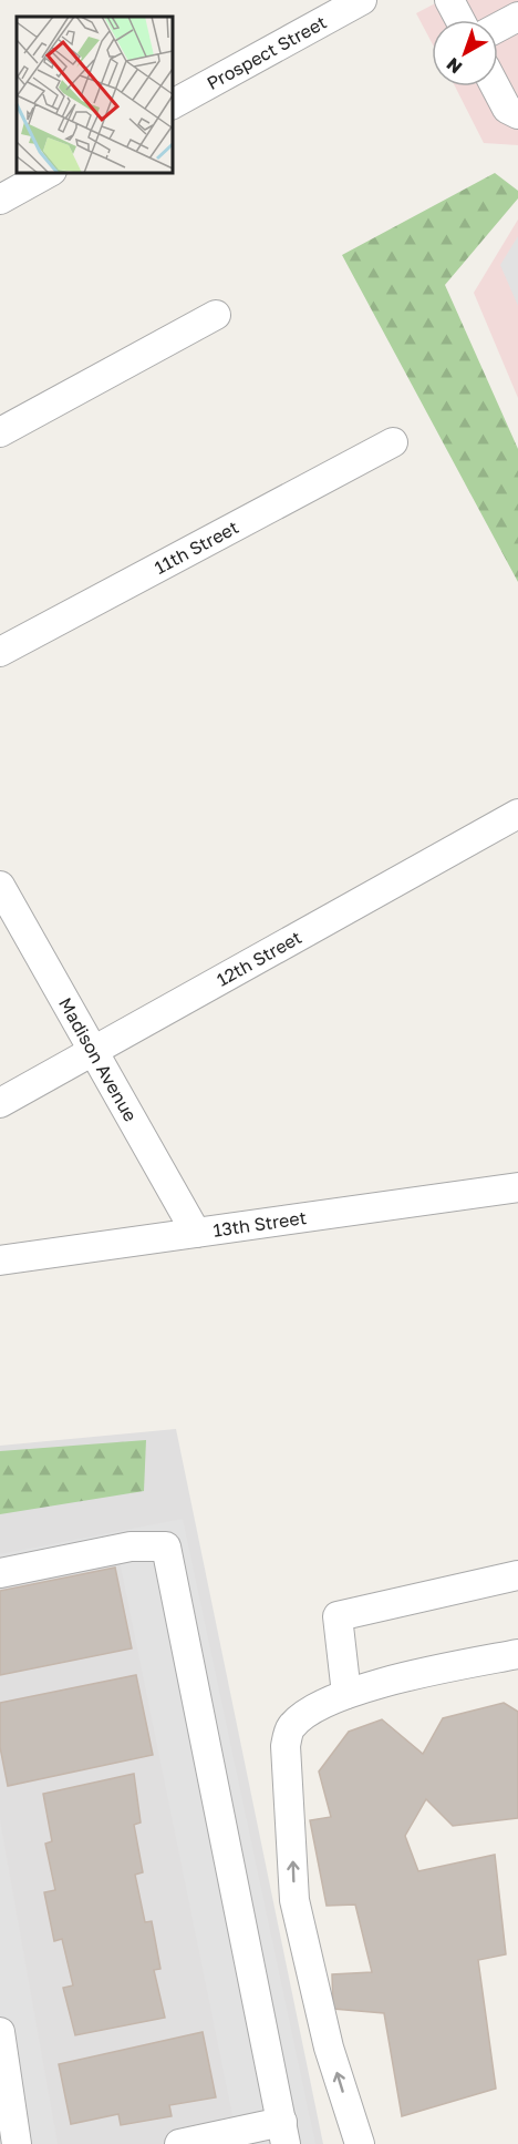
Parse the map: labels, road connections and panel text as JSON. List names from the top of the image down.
{
  "streets": {
    "street": [
      "Prospect Street",
      "11th Street",
      "12th Street",
      "Madison Avenue",
      "13th Street"
    ]
  },
  "crossings": [
    ["12th Street", "Madison Avenue"],
    ["Madison Avenue", "13th Street"]
  ],
  "north": "bottom left"
}
